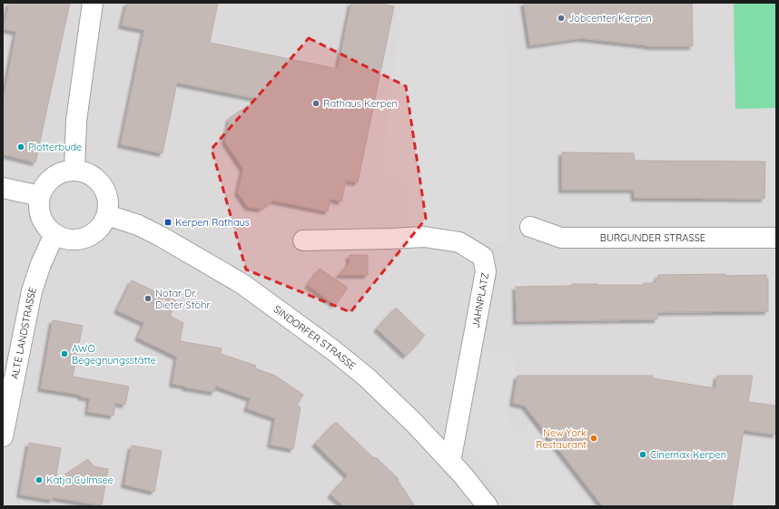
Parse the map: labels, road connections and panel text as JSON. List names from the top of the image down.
{
  "streets": {
    "street": [
      "BURGUNDER STRASSE",
      "JAHNPLATZ",
      "ALTE LANDSTRASSE",
      "SINDORFER STRASSE"
    ]
  },
  "crossings": [
    ["JAHNPLATZ", "SINDORFER STRASSE"],
    ["ALTE LANDSTRASSE", "SINDORFER STRASSE"]
  ],
  "places": {
    "other": [
      "Jobcenter Kerpen",
      "Rathaus Kerpen",
      "Plotterbude",
      "Notar Dr. Dieter Stöhr",
      "AWO Begegnungsstätte",
      "New York Restaurant",
      "Cinemax Kerpen",
      "Katja Culmsee"
    ],
    "transit": ["Kerpen Rathaus"]
  }
}
